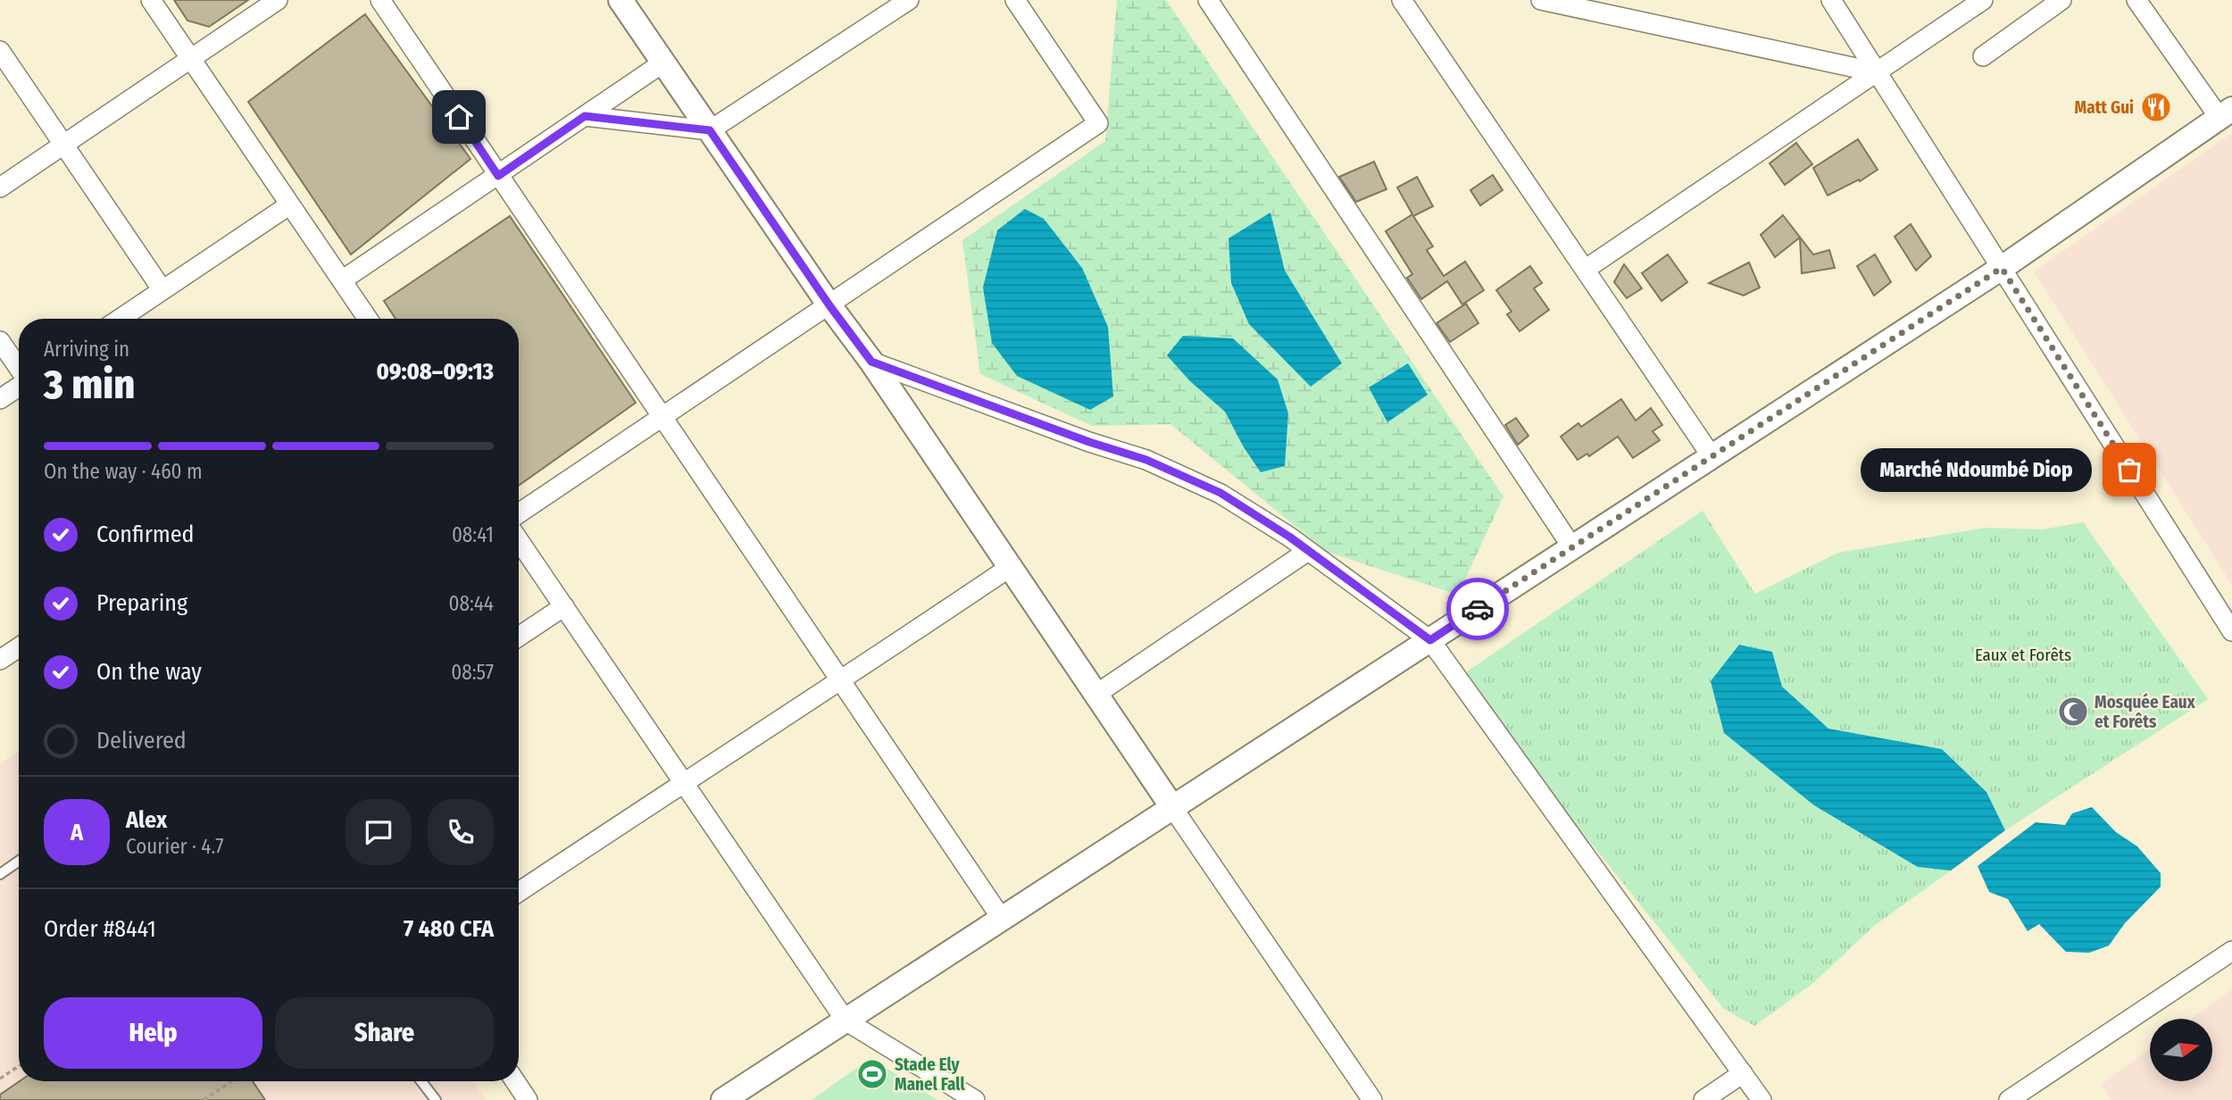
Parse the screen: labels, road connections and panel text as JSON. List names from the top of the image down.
{
  "parks": ["Eaux et Forêts"],
  "places": {
    "restaurant": ["Matt Gui"],
    "other": ["Marché Ndoumbé Diop"],
    "mosque": ["Mosquée Eaux et Forêts"],
    "sports": ["Stade Ely Manel Fall"]
  },
  "north": "right",
  "page": {
    "heading": ["3 min", "Arriving in", "09:08–09:13"],
    "panel": [
      "Alex",
      "Courier · 4.7",
      "Order #8441",
      "7 480 CFA"
    ],
    "bar": "On the way · 460 m",
    "bubble": "Marché Ndoumbé Diop",
    "list": [
      ["Confirmed", "08:41"],
      ["Preparing", "08:44"],
      ["On the way", "08:57"],
      "Delivered"
    ],
    "round": "A",
    "buttons": ["Help", "Share"]
  }
}
